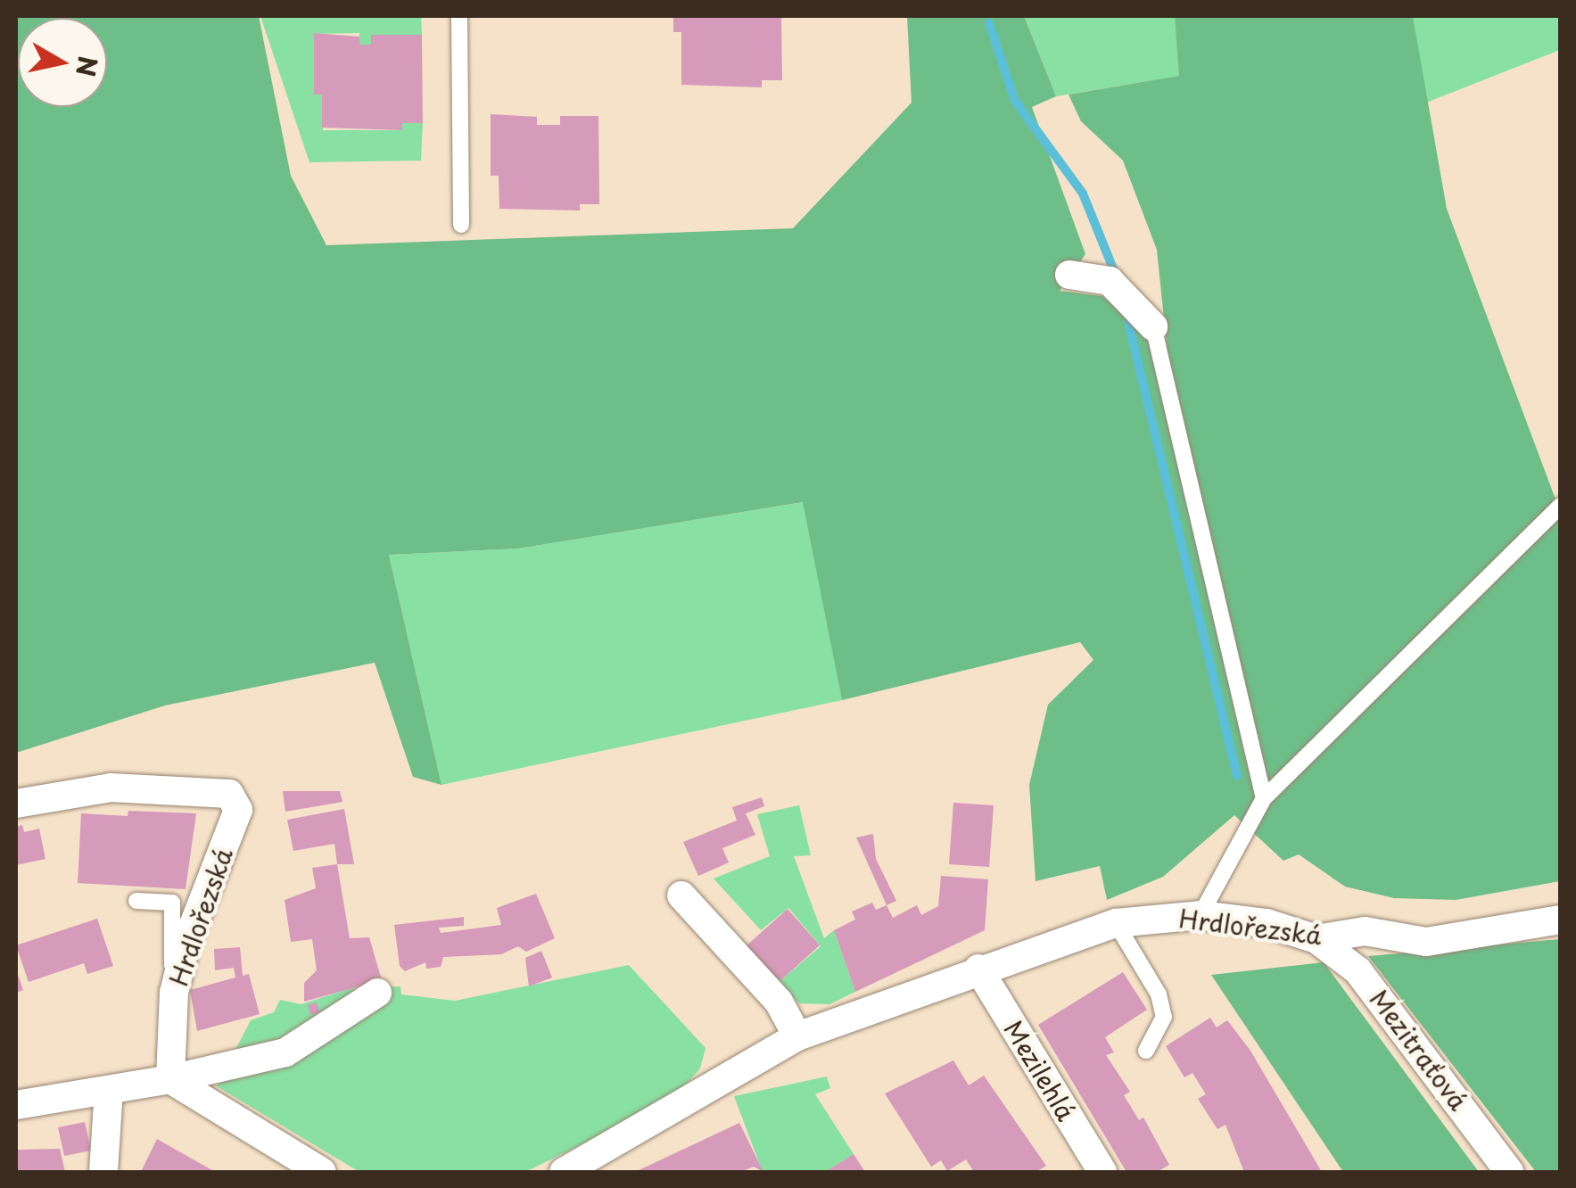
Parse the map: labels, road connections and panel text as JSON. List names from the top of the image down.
{
  "streets": {
    "street": ["Hrdlořezská", "Mezitraťová", "Mezilehlá"]
  },
  "crossings": [
    ["Hrdlořezská", "Mezitraťová"],
    ["Hrdlořezská", "Mezilehlá"]
  ],
  "north": "right"
}
